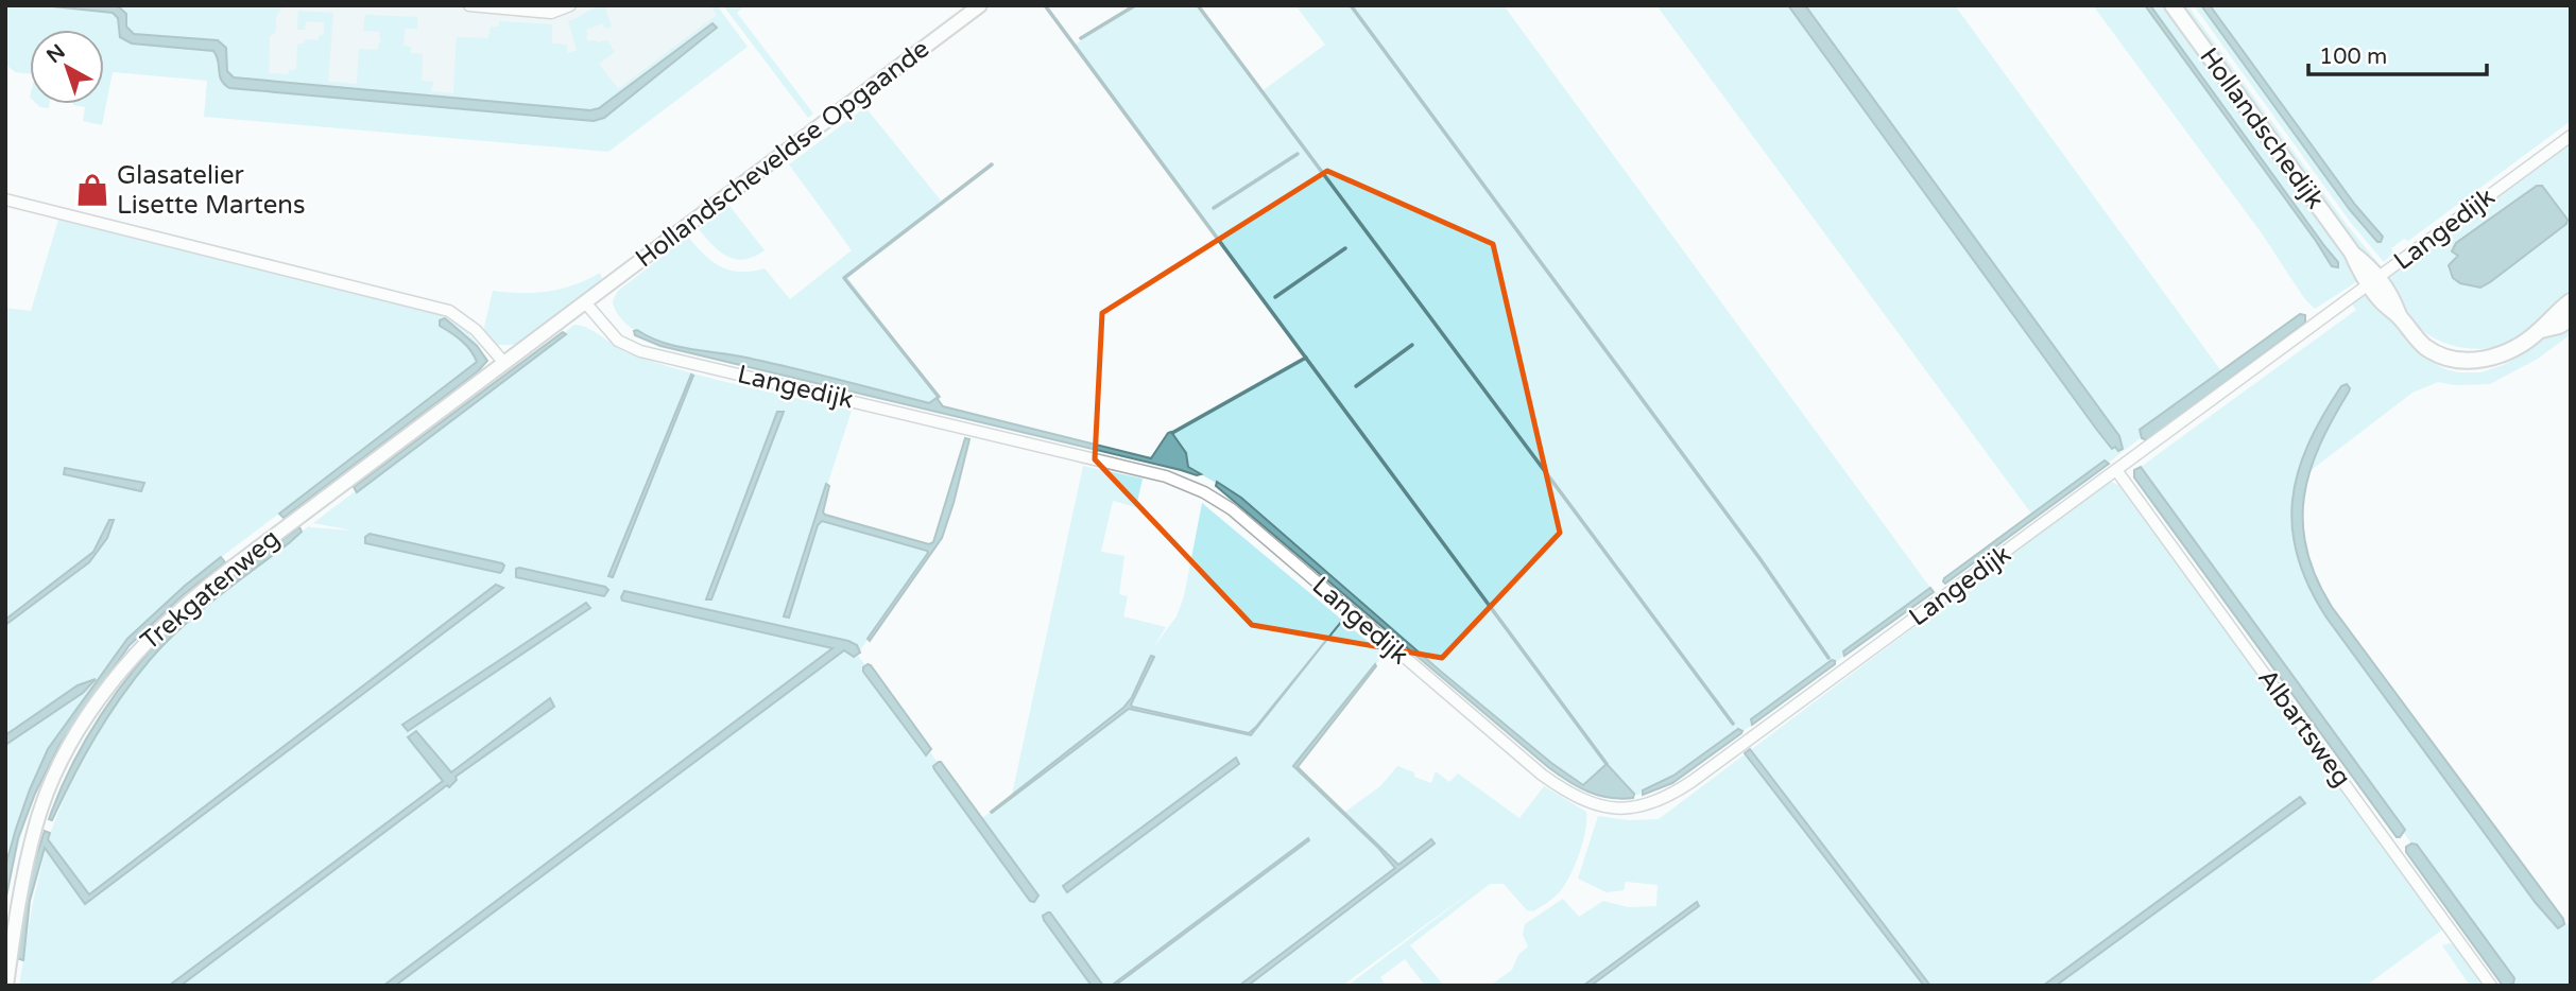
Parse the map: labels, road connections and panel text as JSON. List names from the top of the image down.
{
  "streets": {
    "main road": ["Hollandschedijk"],
    "street": [
      "Hollandscheveldse Opgaande",
      "Langedijk",
      "Trekgatenweg",
      "Albartsweg"
    ]
  },
  "crossings": [
    ["Hollandschedijk", "Langedijk"],
    ["Hollandscheveldse Opgaande", "Langedijk"],
    ["Langedijk", "Albartsweg"]
  ],
  "places": {
    "shop": ["Glasatelier Lisette Martens"]
  },
  "scale_bar": "100 m",
  "north": "top left"
}
